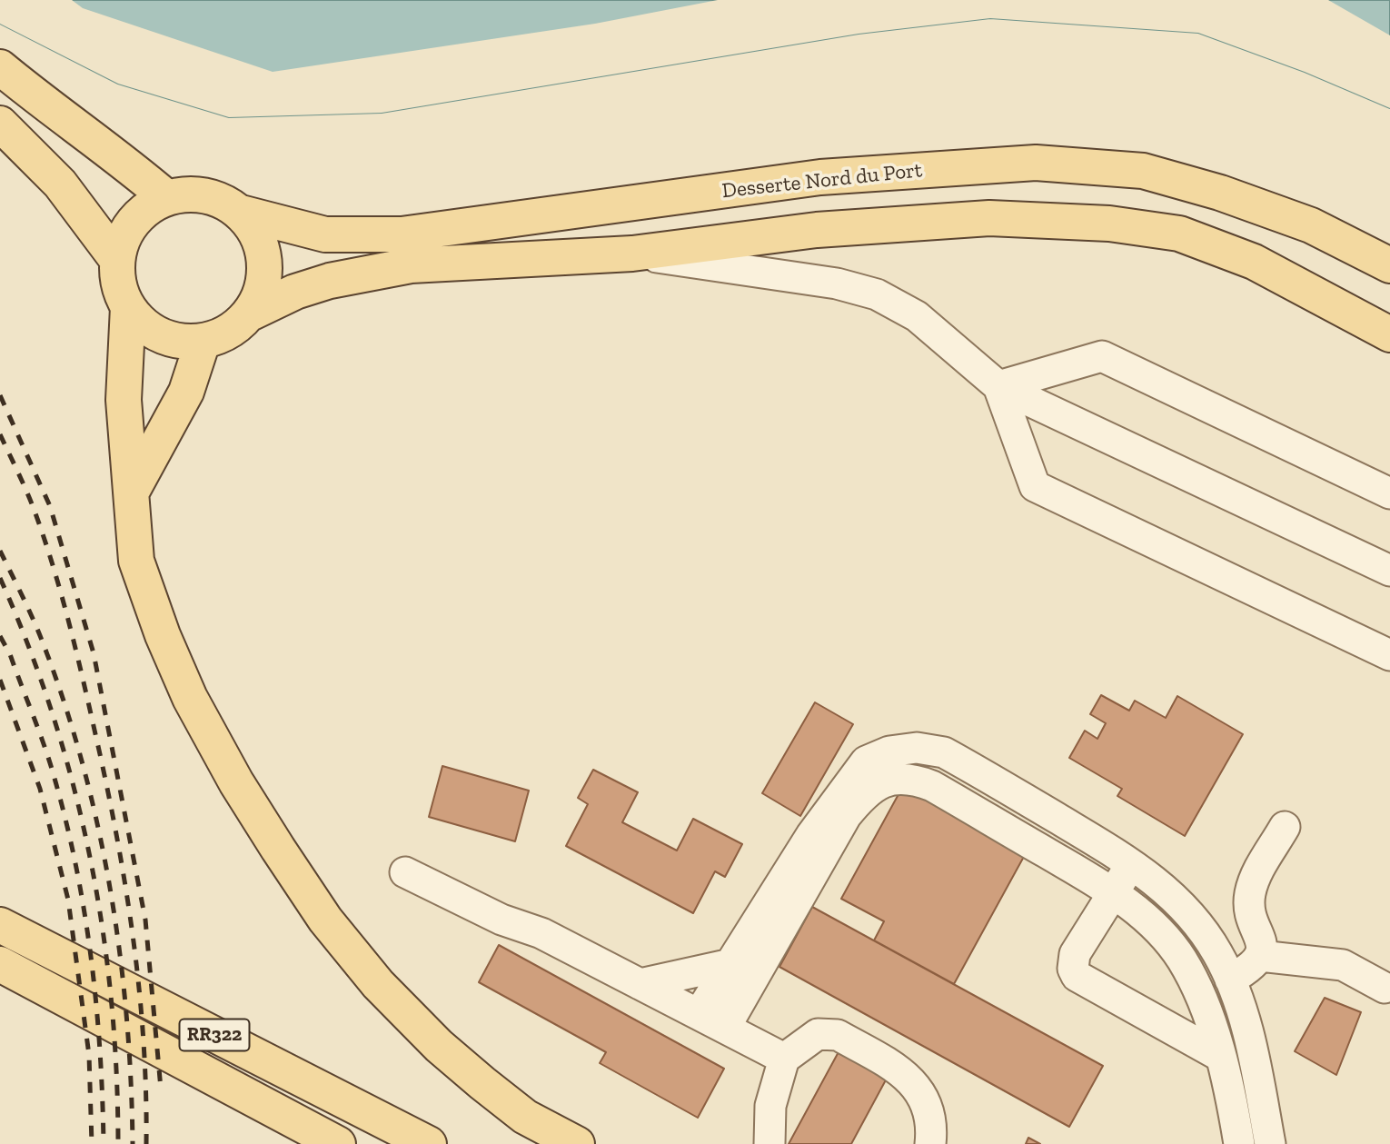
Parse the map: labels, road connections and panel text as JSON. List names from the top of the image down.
{
  "streets": {
    "main road": ["Desserte Nord du Port", "RR322"]
  }
}
